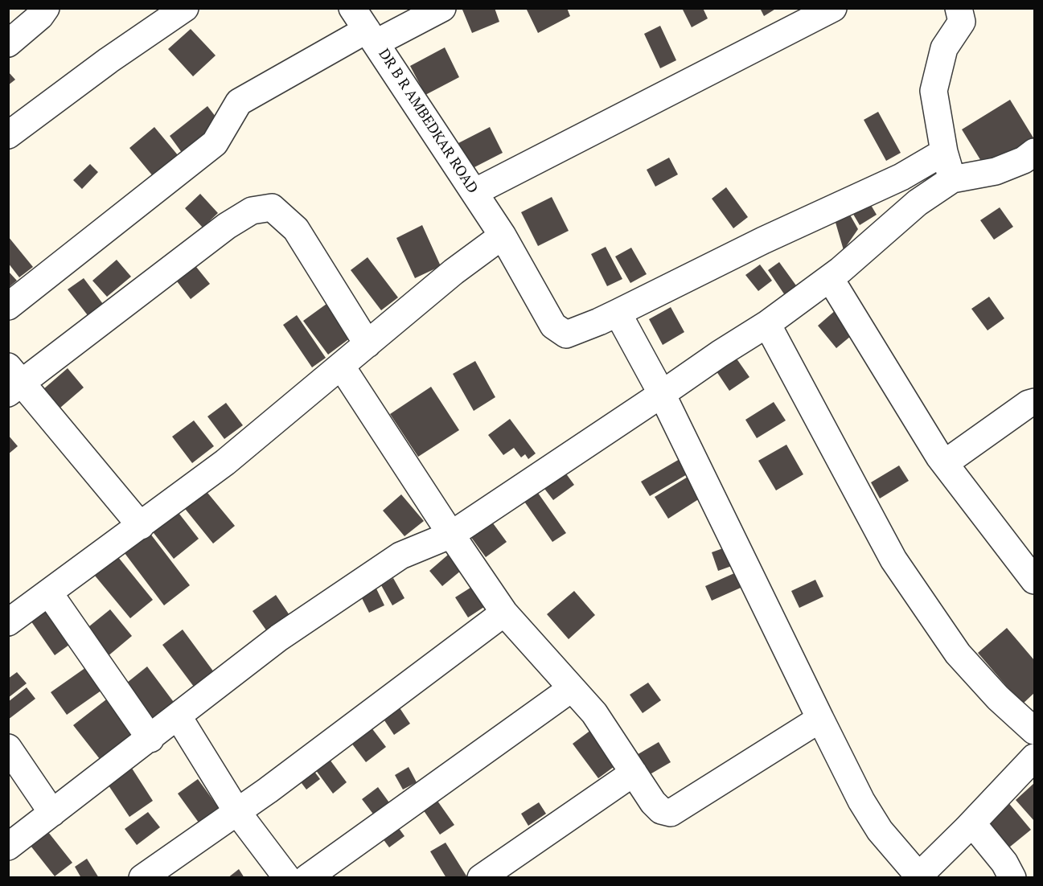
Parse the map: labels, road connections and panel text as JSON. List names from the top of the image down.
{
  "streets": {
    "street": ["DR B R AMBEDKAR ROAD"]
  }
}
